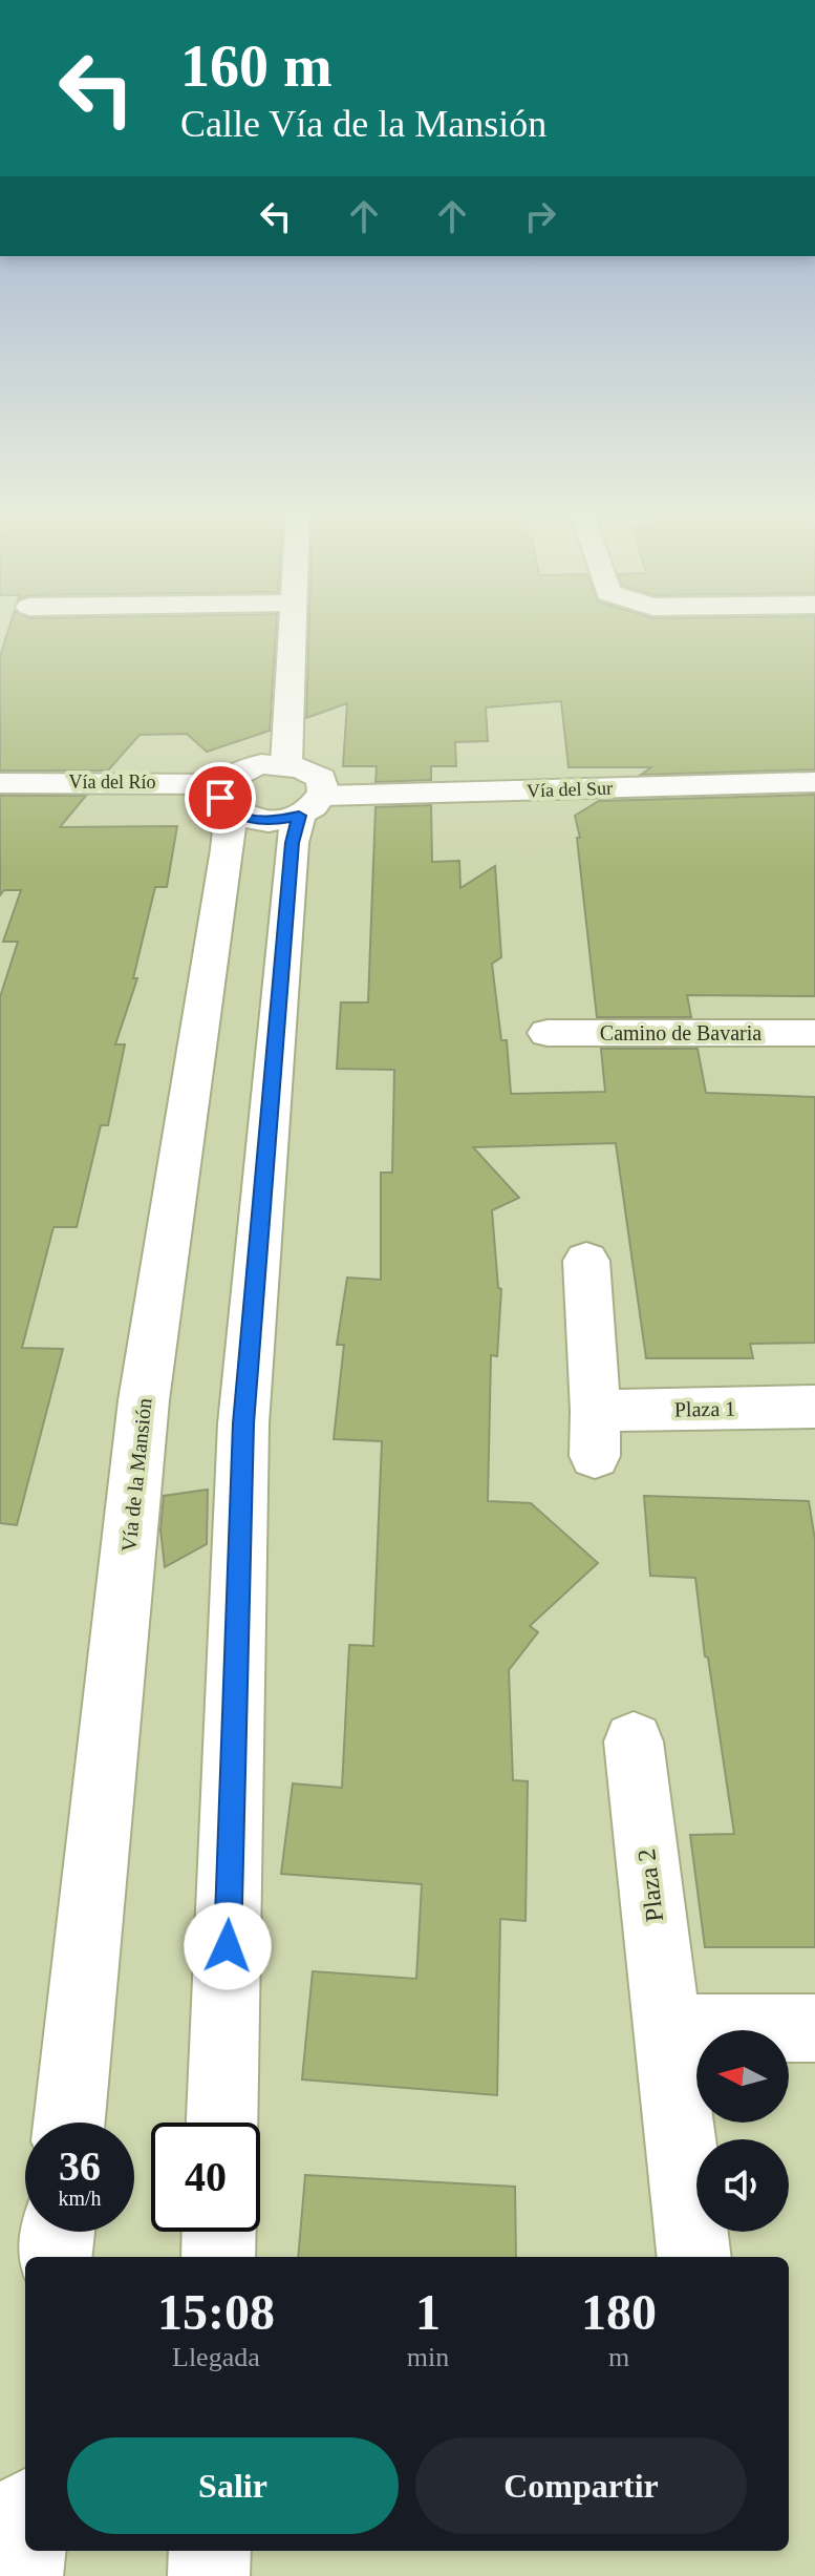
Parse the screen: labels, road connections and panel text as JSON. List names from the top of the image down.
{
  "streets": {
    "street": [
      "Vía del Río",
      "Vía del Sur",
      "Camino de Bavaria",
      "Plaza 1",
      "Vía de la Mansión",
      "Plaza 2"
    ]
  },
  "crossings": [
    ["Vía del Río", "Vía del Sur"],
    ["Vía del Río", "Vía de la Mansión"],
    ["Vía del Sur", "Vía de la Mansión"]
  ],
  "north": "left",
  "page": {
    "turn": ["160 m", "Calle Vía de la Mansión"],
    "speed": "36 km/h",
    "limit": "40",
    "eta": [
      "15:08",
      "Llegada",
      "1",
      "min",
      "180",
      "m"
    ],
    "buttons": ["Salir", "Compartir"]
  }
}
